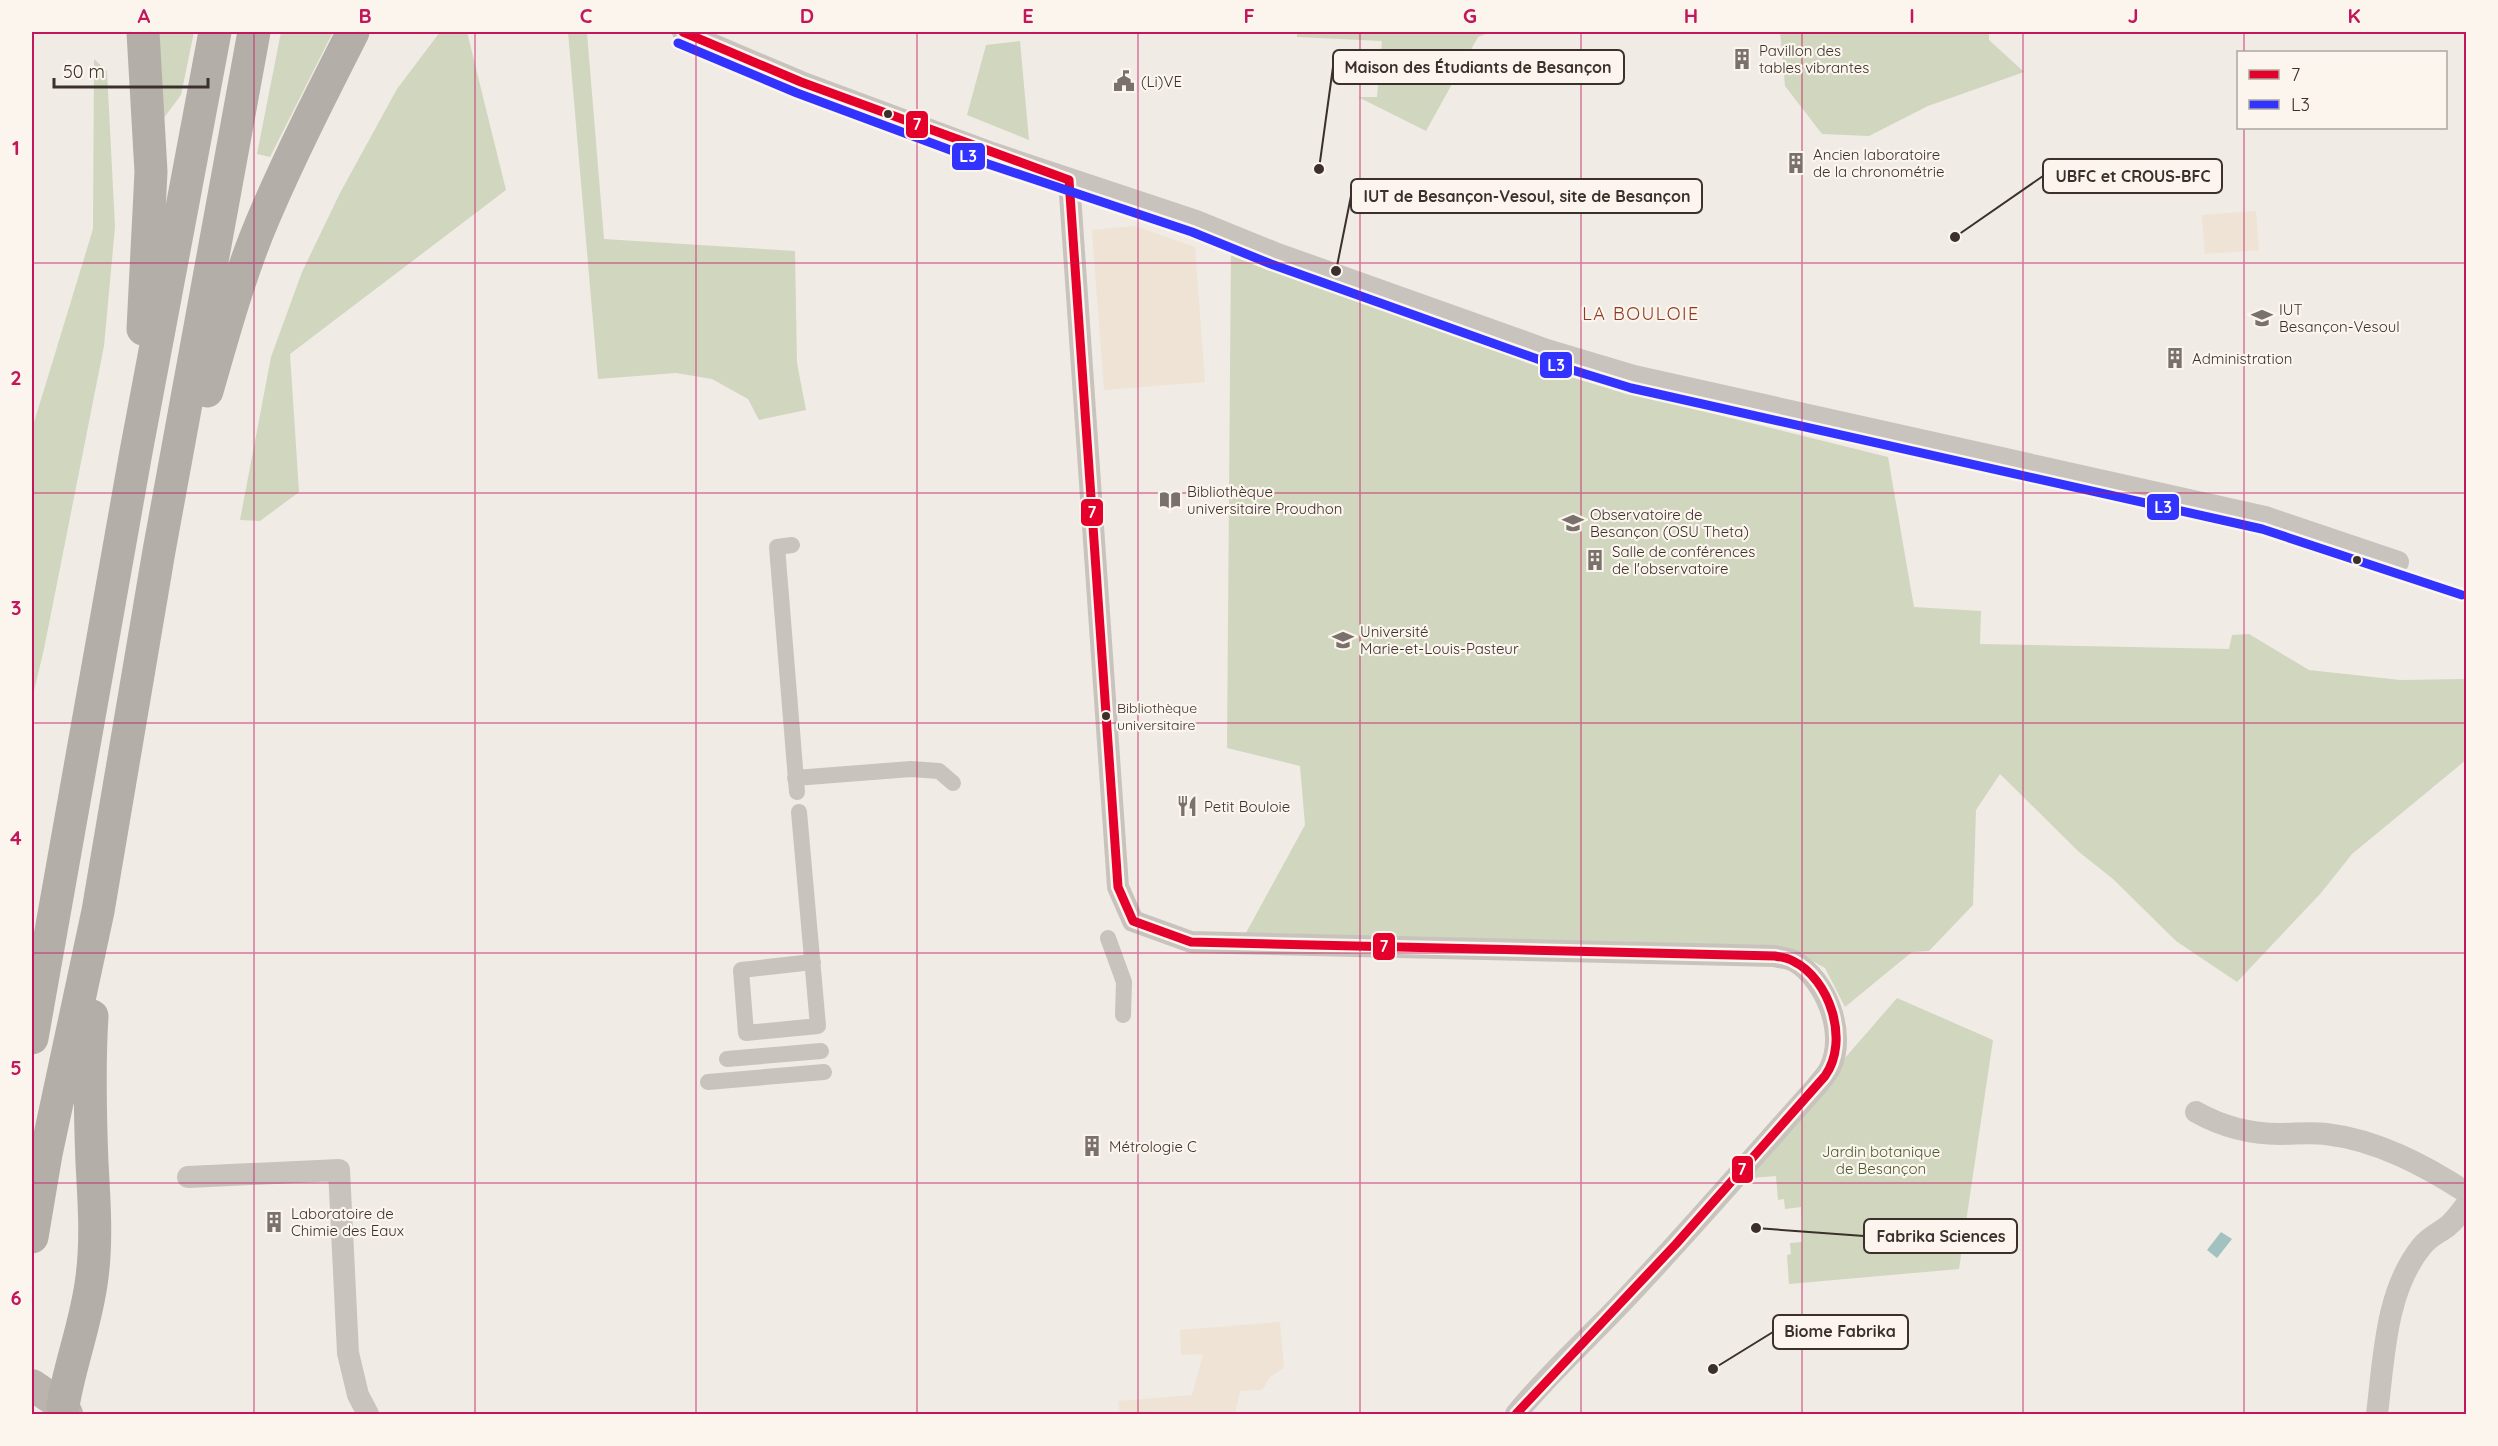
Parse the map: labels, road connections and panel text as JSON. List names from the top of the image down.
{
  "districts": ["LA BOULOIE"],
  "parks": ["Jardin botanique de Besançon"],
  "places": {
    "building": [
      "Pavillon des tables vibrantes",
      "Ancien laboratoire de la chronométrie",
      "Administration",
      "Salle de conférences de l'observatoire",
      "Métrologie C",
      "Laboratoire de Chimie des Eaux"
    ],
    "public building": ["(Li)VE"],
    "other": [
      "Maison des Étudiants de Besançon",
      "UBFC et CROUS-BFC",
      "IUT de Besançon-Vesoul, site de Besançon",
      "Bibliothèque universitaire",
      "Fabrika Sciences",
      "Biome Fabrika"
    ],
    "school or university": ["IUT Besançon-Vesoul", "Observatoire de Besançon (OSU Theta)", "Université Marie-et-Louis-Pasteur"],
    "library": ["Bibliothèque universitaire Proudhon"],
    "restaurant": ["Petit Bouloie"]
  },
  "lines": ["transit line 7", "transit line L3"],
  "legend": ["7", "L3"],
  "scale_bar": "50 m",
  "grid": {
    "columns": [
      "A",
      "B",
      "C",
      "D",
      "E",
      "F",
      "G",
      "H",
      "I",
      "J",
      "K"
    ],
    "rows": [
      "1",
      "2",
      "3",
      "4",
      "5",
      "6"
    ]
  }
}
